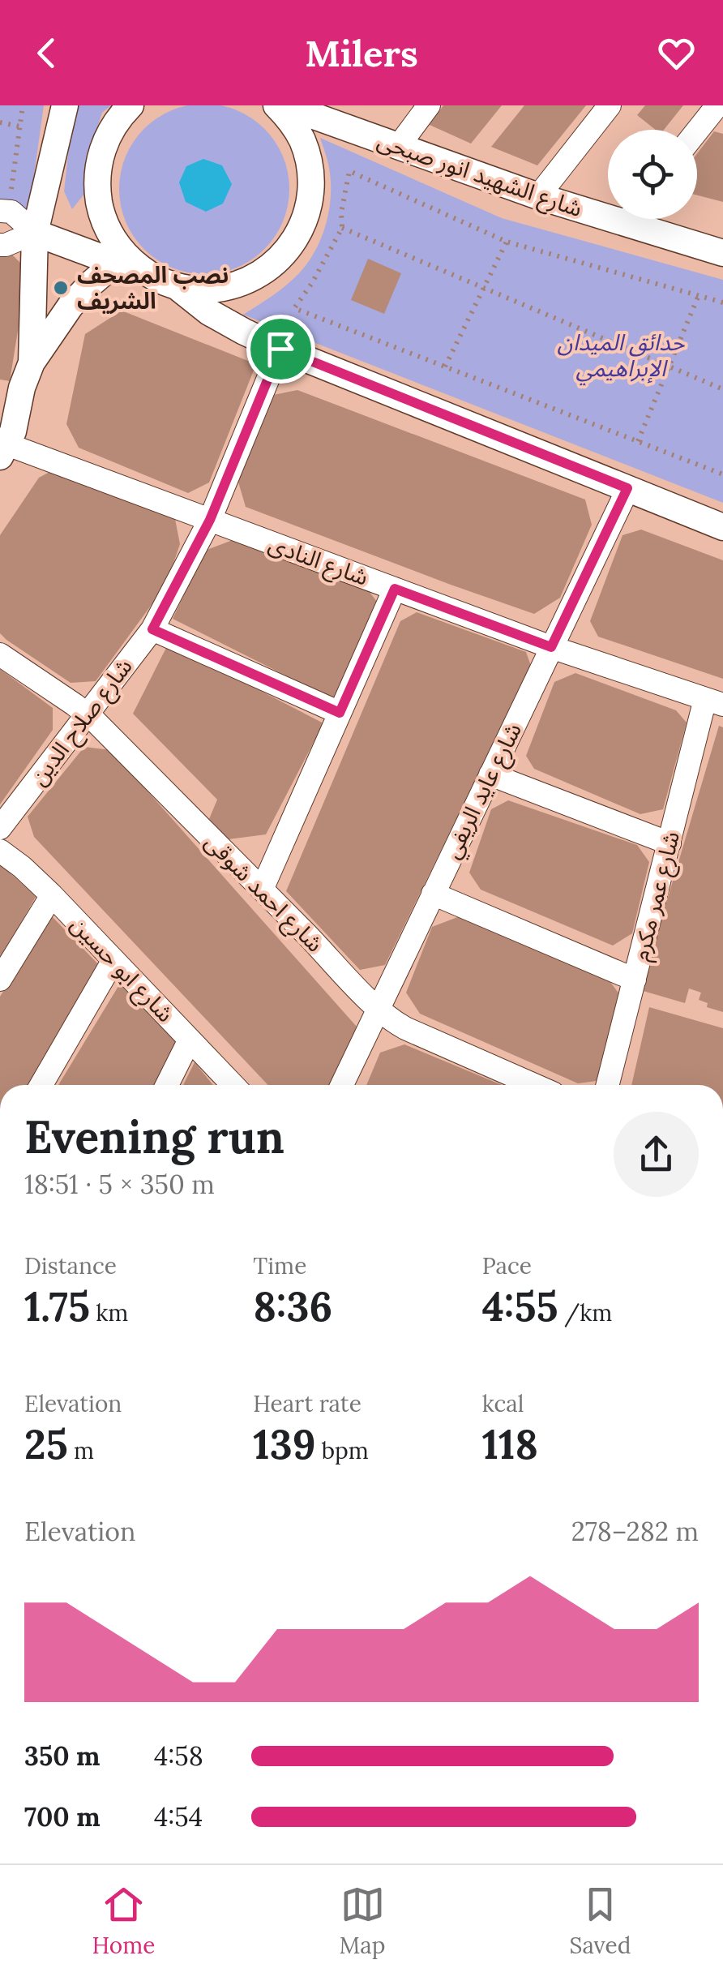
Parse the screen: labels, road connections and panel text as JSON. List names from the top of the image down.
{
  "streets": {
    "street": [
      "شارع الشهيد انور صبحى",
      "شارع النادى",
      "شارع صلاح الدين",
      "شارع عايد الريفي",
      "شارع احمد شوقى",
      "شارع عمر مكرم",
      "شارع ابو حسين"
    ]
  },
  "crossings": [
    ["شارع النادى", "شارع صلاح الدين"],
    ["شارع النادى", "شارع عايد الريفي"],
    ["شارع النادى", "شارع عمر مكرم"],
    ["شارع صلاح الدين", "شارع احمد شوقى"],
    ["شارع عايد الريفي", "شارع احمد شوقى"]
  ],
  "parks": ["حدائق الميدان الإبراهيمي"],
  "places": ["نصب المصحف الشريف"],
  "page": {
    "header": "Milers",
    "heading": ["Evening run", "18:51 · 5 × 350 m"],
    "stats": [
      ["Distance", "1.75 km"],
      ["Time", "8:36"],
      ["Pace", "4:55 /km"],
      ["Elevation", "25 m"],
      ["Heart rate", "139 bpm"],
      ["kcal", "118"]
    ],
    "chart": ["Elevation", "278–282 m"],
    "list": [
      {
        "name": "350 m",
        "note": "4:58"
      },
      {
        "name": "700 m",
        "note": "4:54"
      }
    ],
    "tabs": ["Home", "Map", "Saved"]
  }
}
